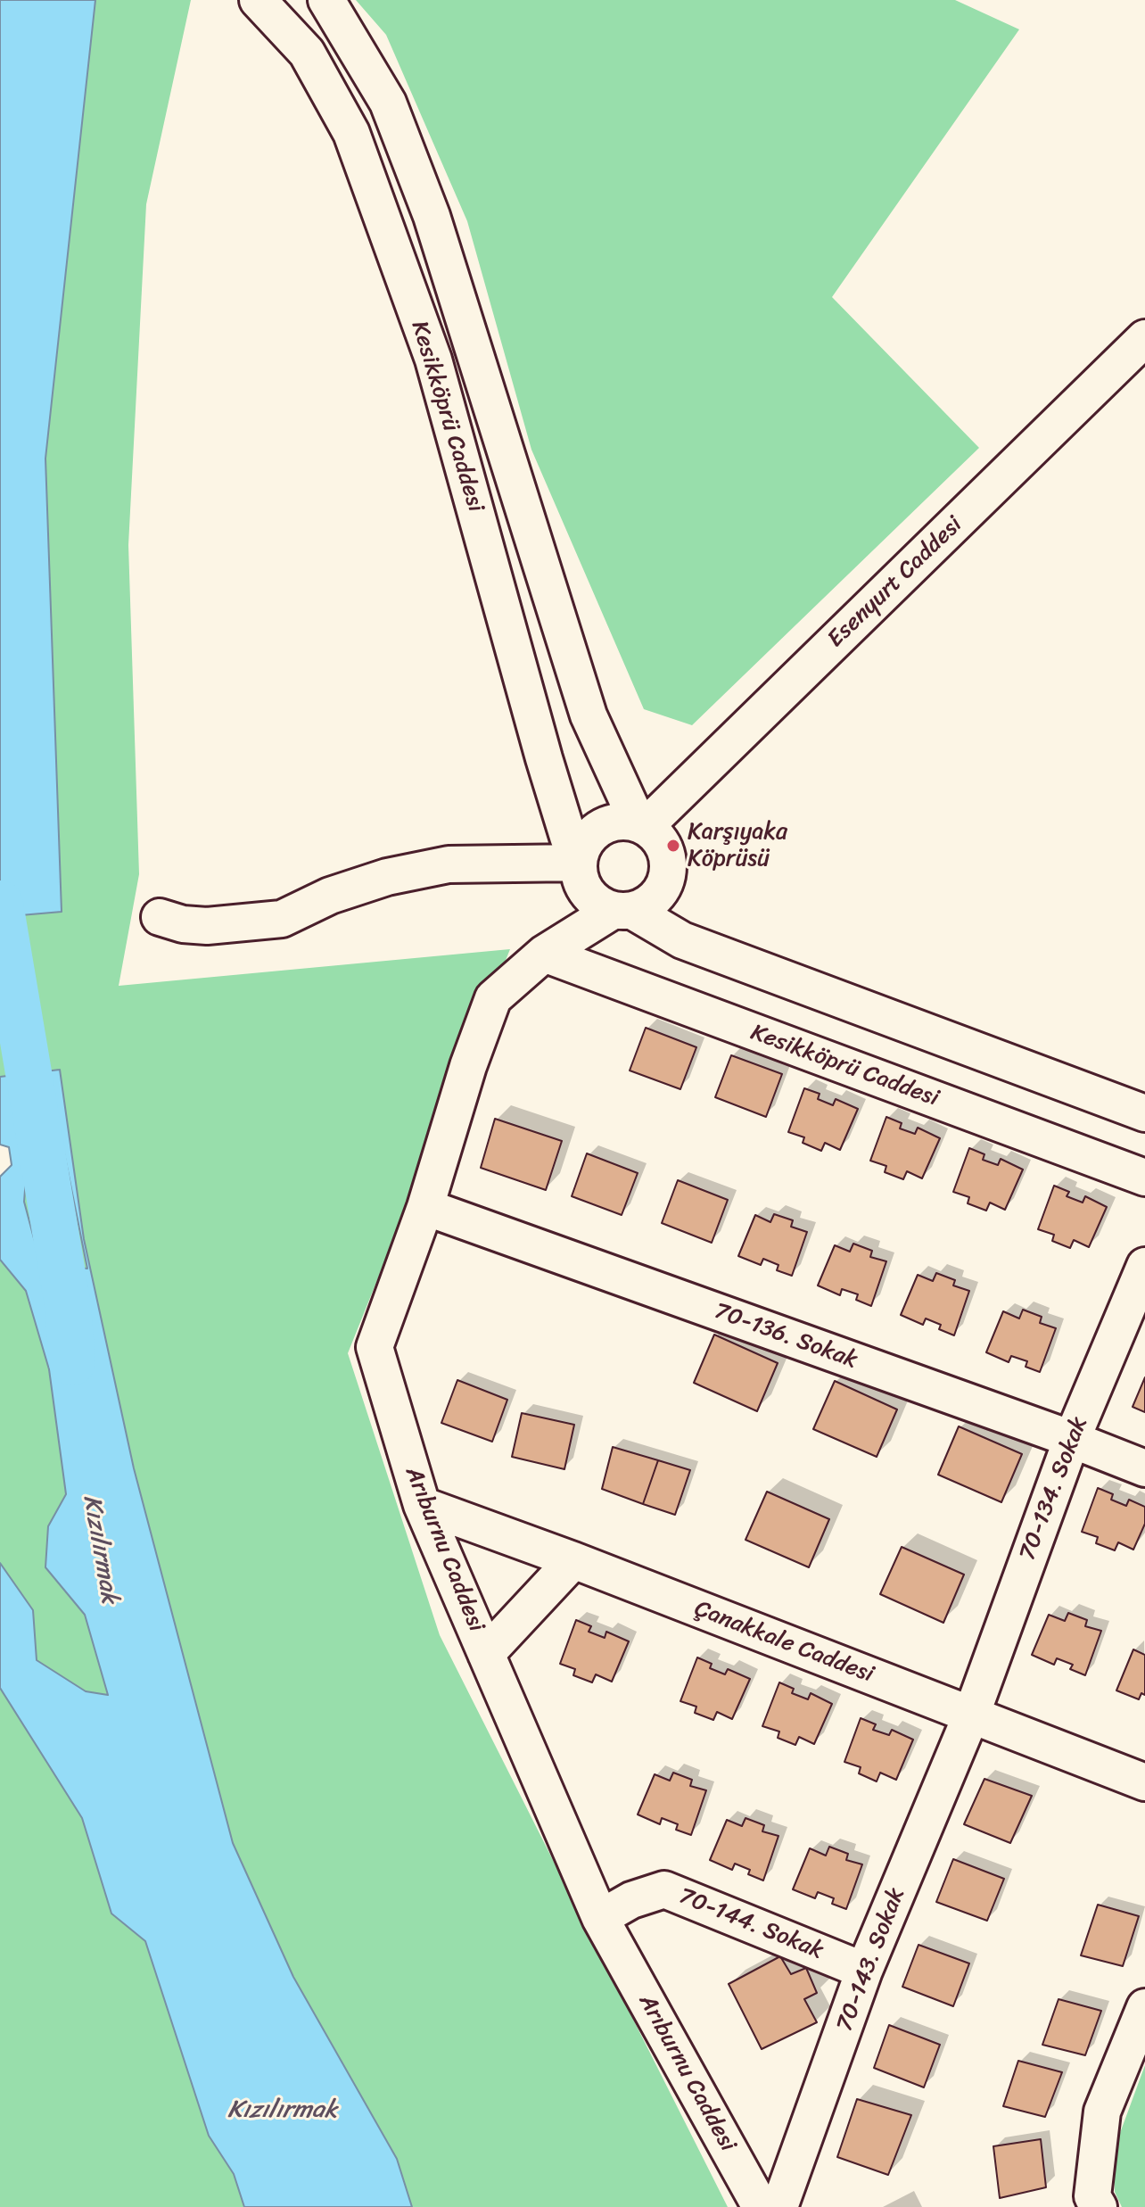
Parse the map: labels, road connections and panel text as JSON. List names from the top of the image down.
{
  "streets": {
    "street": [
      "Kesikköprü Caddesi",
      "Esenyurt Caddesi",
      "70-136. Sokak",
      "70-134. Sokak",
      "Arıburnu Caddesi",
      "Çanakkale Caddesi",
      "70-144. Sokak",
      "70-143. Sokak"
    ]
  },
  "crossings": [
    ["Kesikköprü Caddesi", "Esenyurt Caddesi"],
    ["Kesikköprü Caddesi", "Arıburnu Caddesi"],
    ["Esenyurt Caddesi", "Arıburnu Caddesi"],
    ["70-136. Sokak", "70-134. Sokak"],
    ["70-136. Sokak", "Arıburnu Caddesi"],
    ["70-134. Sokak", "Çanakkale Caddesi"],
    ["70-134. Sokak", "70-143. Sokak"],
    ["Arıburnu Caddesi", "Çanakkale Caddesi"],
    ["Arıburnu Caddesi", "70-144. Sokak"],
    ["Çanakkale Caddesi", "70-143. Sokak"],
    ["70-144. Sokak", "70-143. Sokak"]
  ],
  "water": ["Kızılırmak"],
  "places": ["Karşıyaka Köprüsü"]
}
